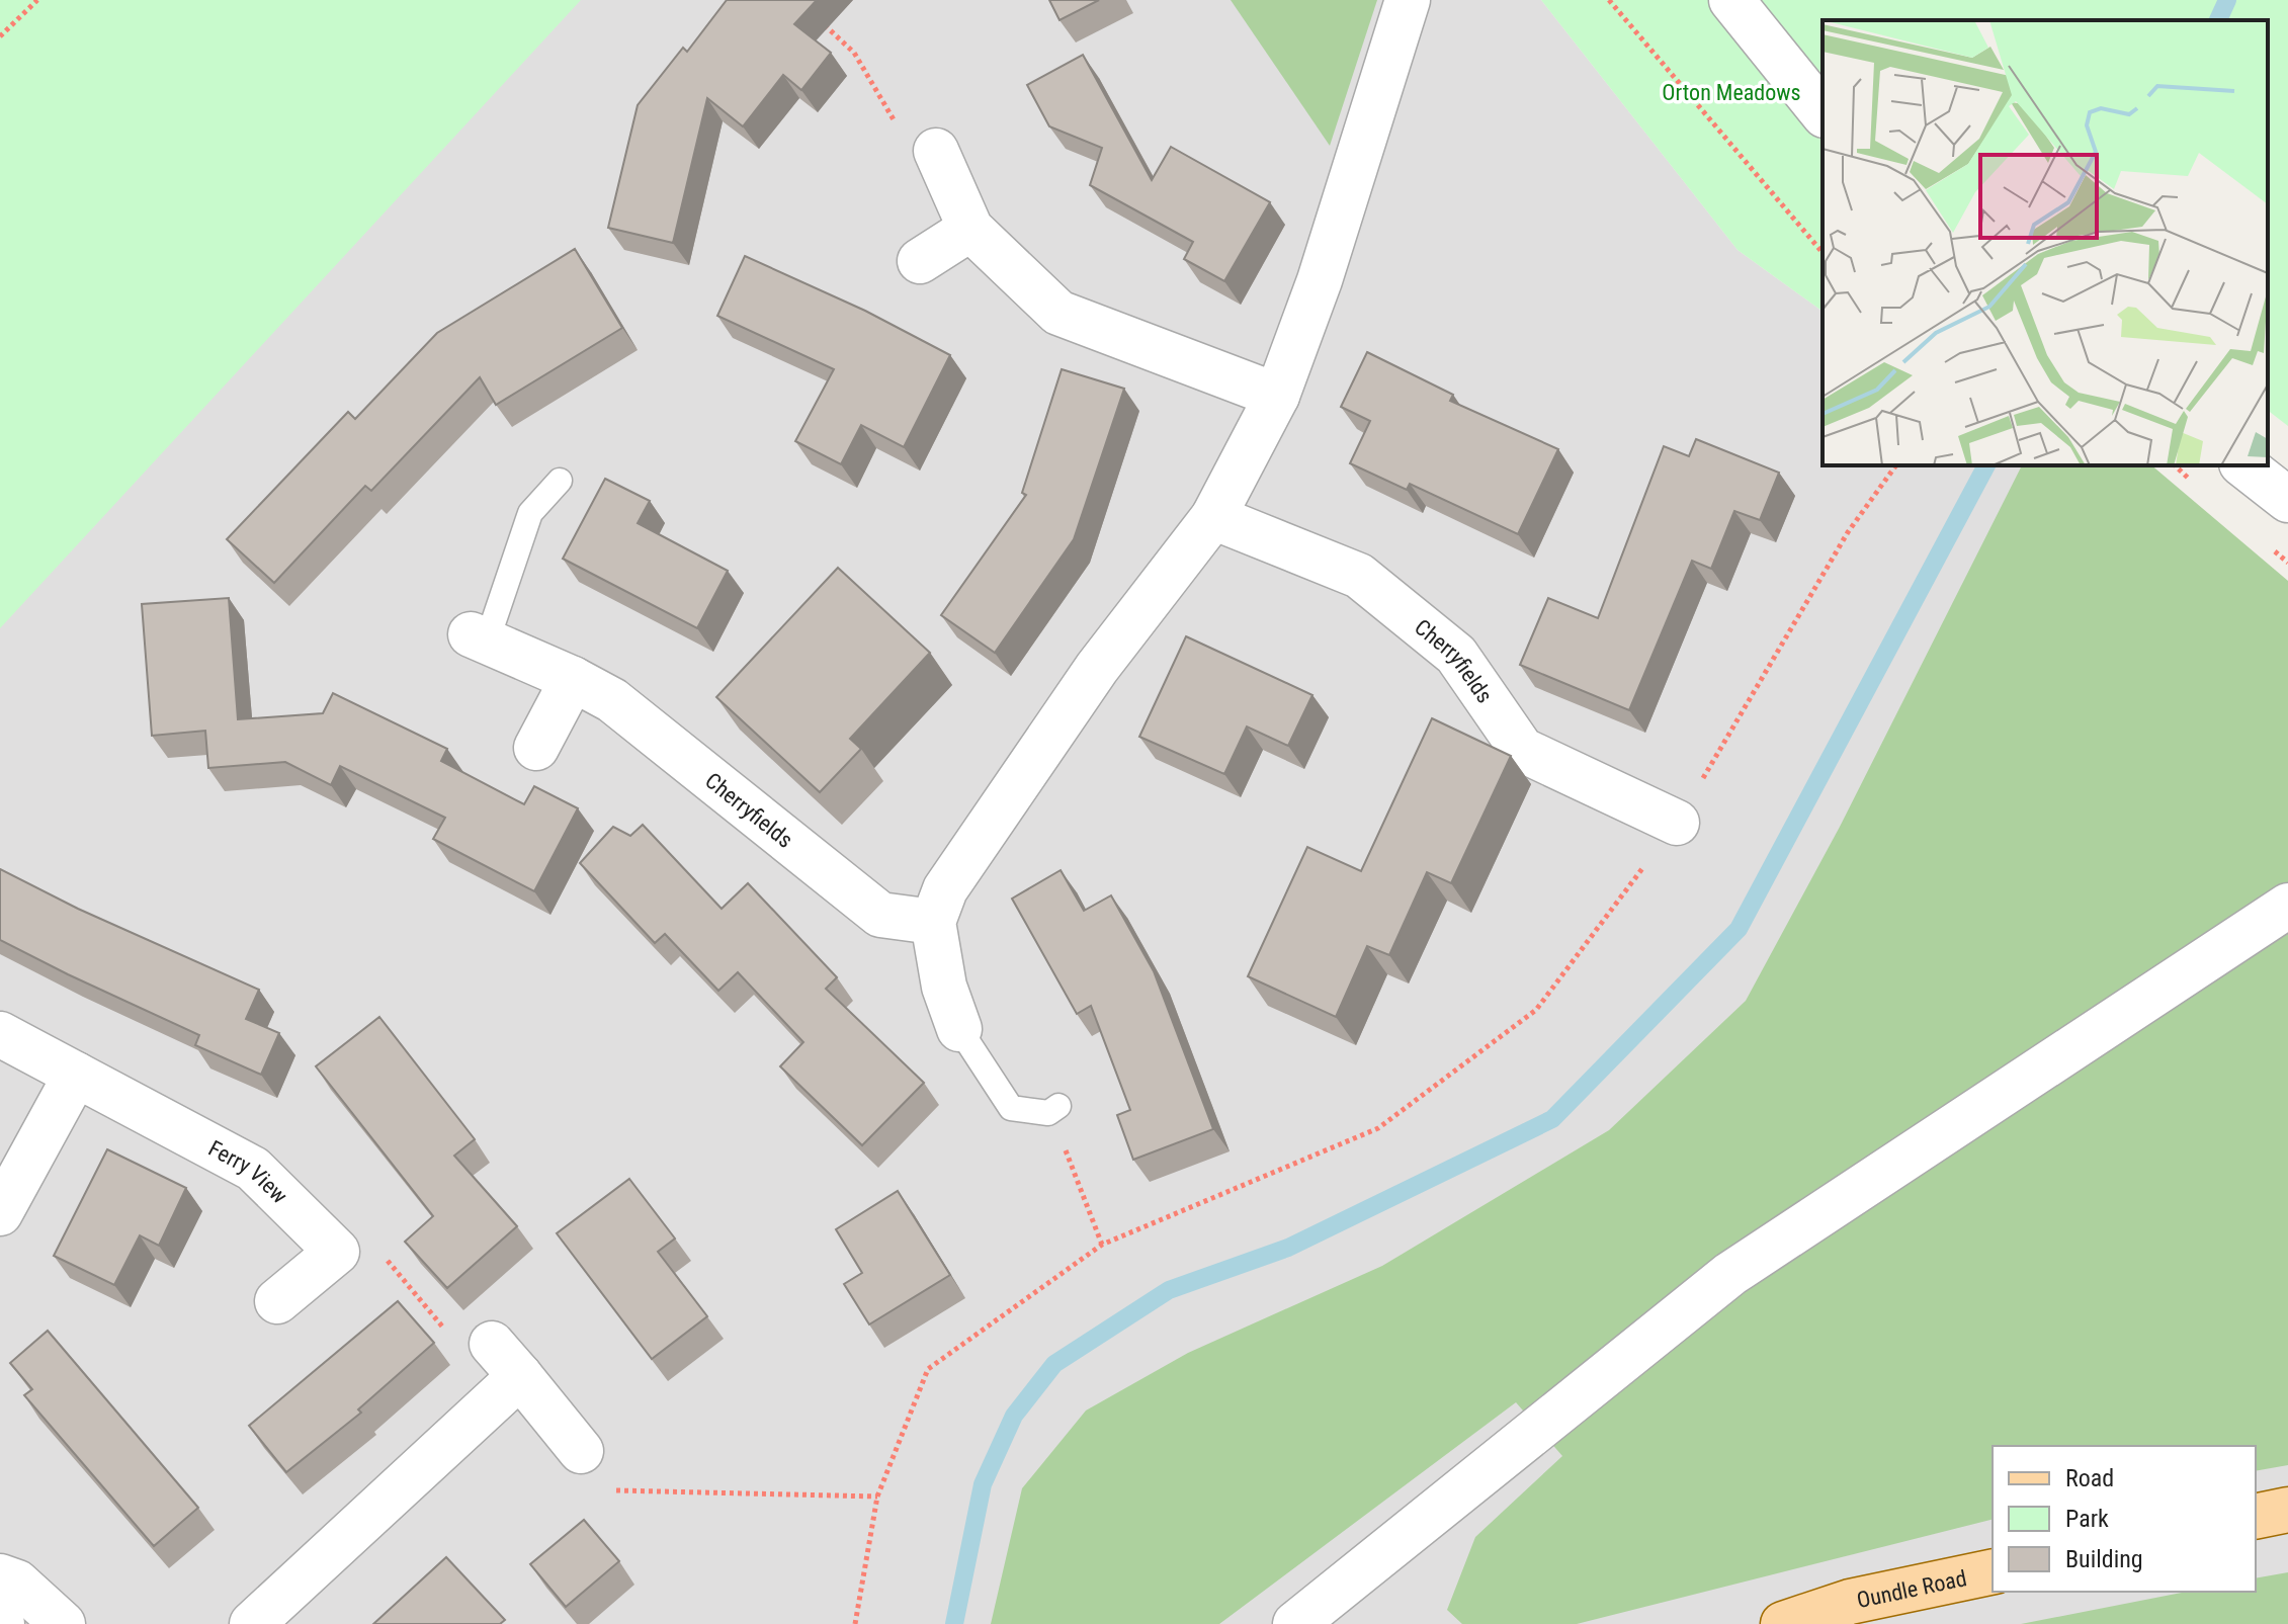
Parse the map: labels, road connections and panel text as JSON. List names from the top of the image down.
{
  "streets": {
    "main road": ["Oundle Road"],
    "street": ["Cherryfields", "Ferry View"]
  },
  "parks": ["Orton Meadows"],
  "legend": ["Road", "Park", "Building"]
}
